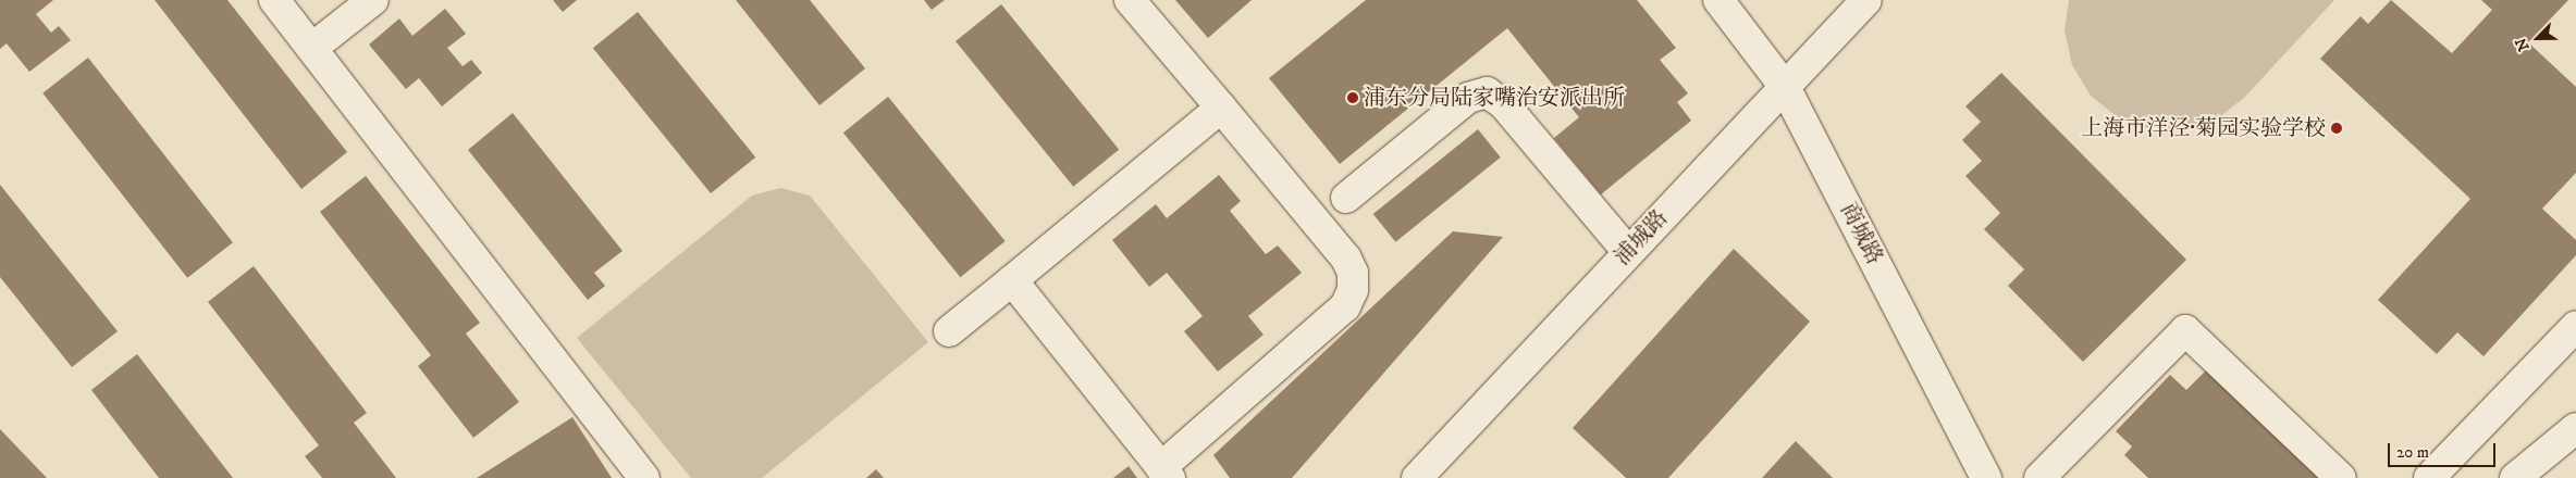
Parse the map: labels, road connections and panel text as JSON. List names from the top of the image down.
{
  "streets": {
    "street": ["商城路", "浦城路"]
  },
  "crossings": [
    ["商城路", "浦城路"]
  ],
  "places": ["浦东分局陆家嘴治安派出所", "上海市洋泾·菊园实验学校"],
  "scale_bar": "20 m",
  "north": "bottom left"
}
